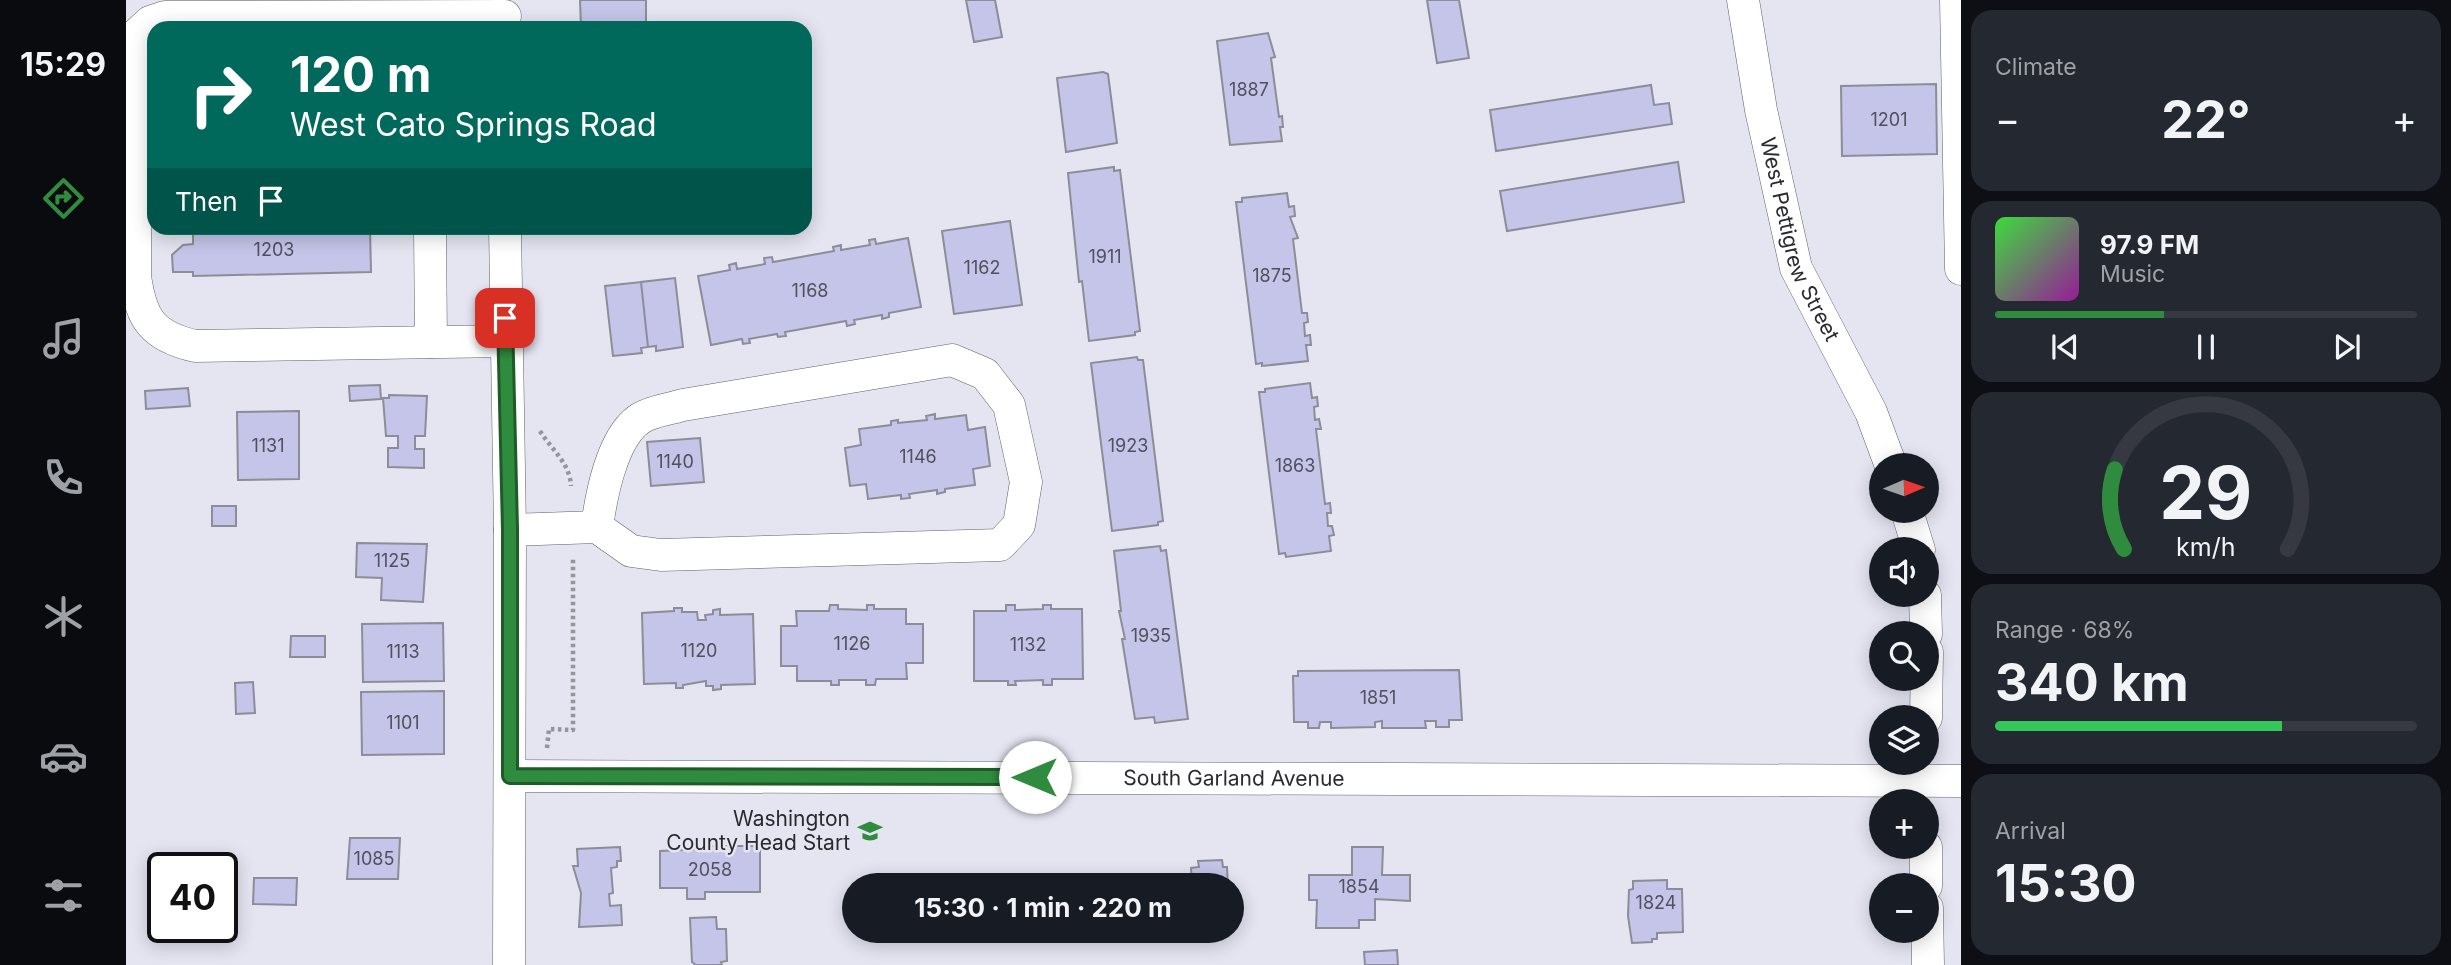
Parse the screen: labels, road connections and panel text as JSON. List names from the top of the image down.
{
  "streets": {
    "street": ["West Pettigrew Street", "South Garland Avenue"]
  },
  "places": {
    "school or university": ["Washington County Head Start"]
  },
  "house_numbers": [
    "1887",
    "1201",
    "1203",
    "1911",
    "1162",
    "1875",
    "1168",
    "1131",
    "1923",
    "1146",
    "1140",
    "1863",
    "1125",
    "1935",
    "1126",
    "1132",
    "1120",
    "1113",
    "1851",
    "1101",
    "1085",
    "2058",
    "1854",
    "1824"
  ],
  "north": "right",
  "page": {
    "tabs": "15:29",
    "tile": [
      "Climate",
      ["Range · 68%", "340 km"],
      ["Arrival", "15:30"]
    ],
    "turn": ["120 m", "West Cato Springs Road"],
    "heat": ["−", "22°", "+"],
    "then": "Then",
    "song": ["97.9 FM", "Music"],
    "map_buttons": ["+", "−"],
    "limit": "40",
    "trip": "15:30 · 1 min · 220 m",
    "gauge": ["29", "km/h"]
  }
}
